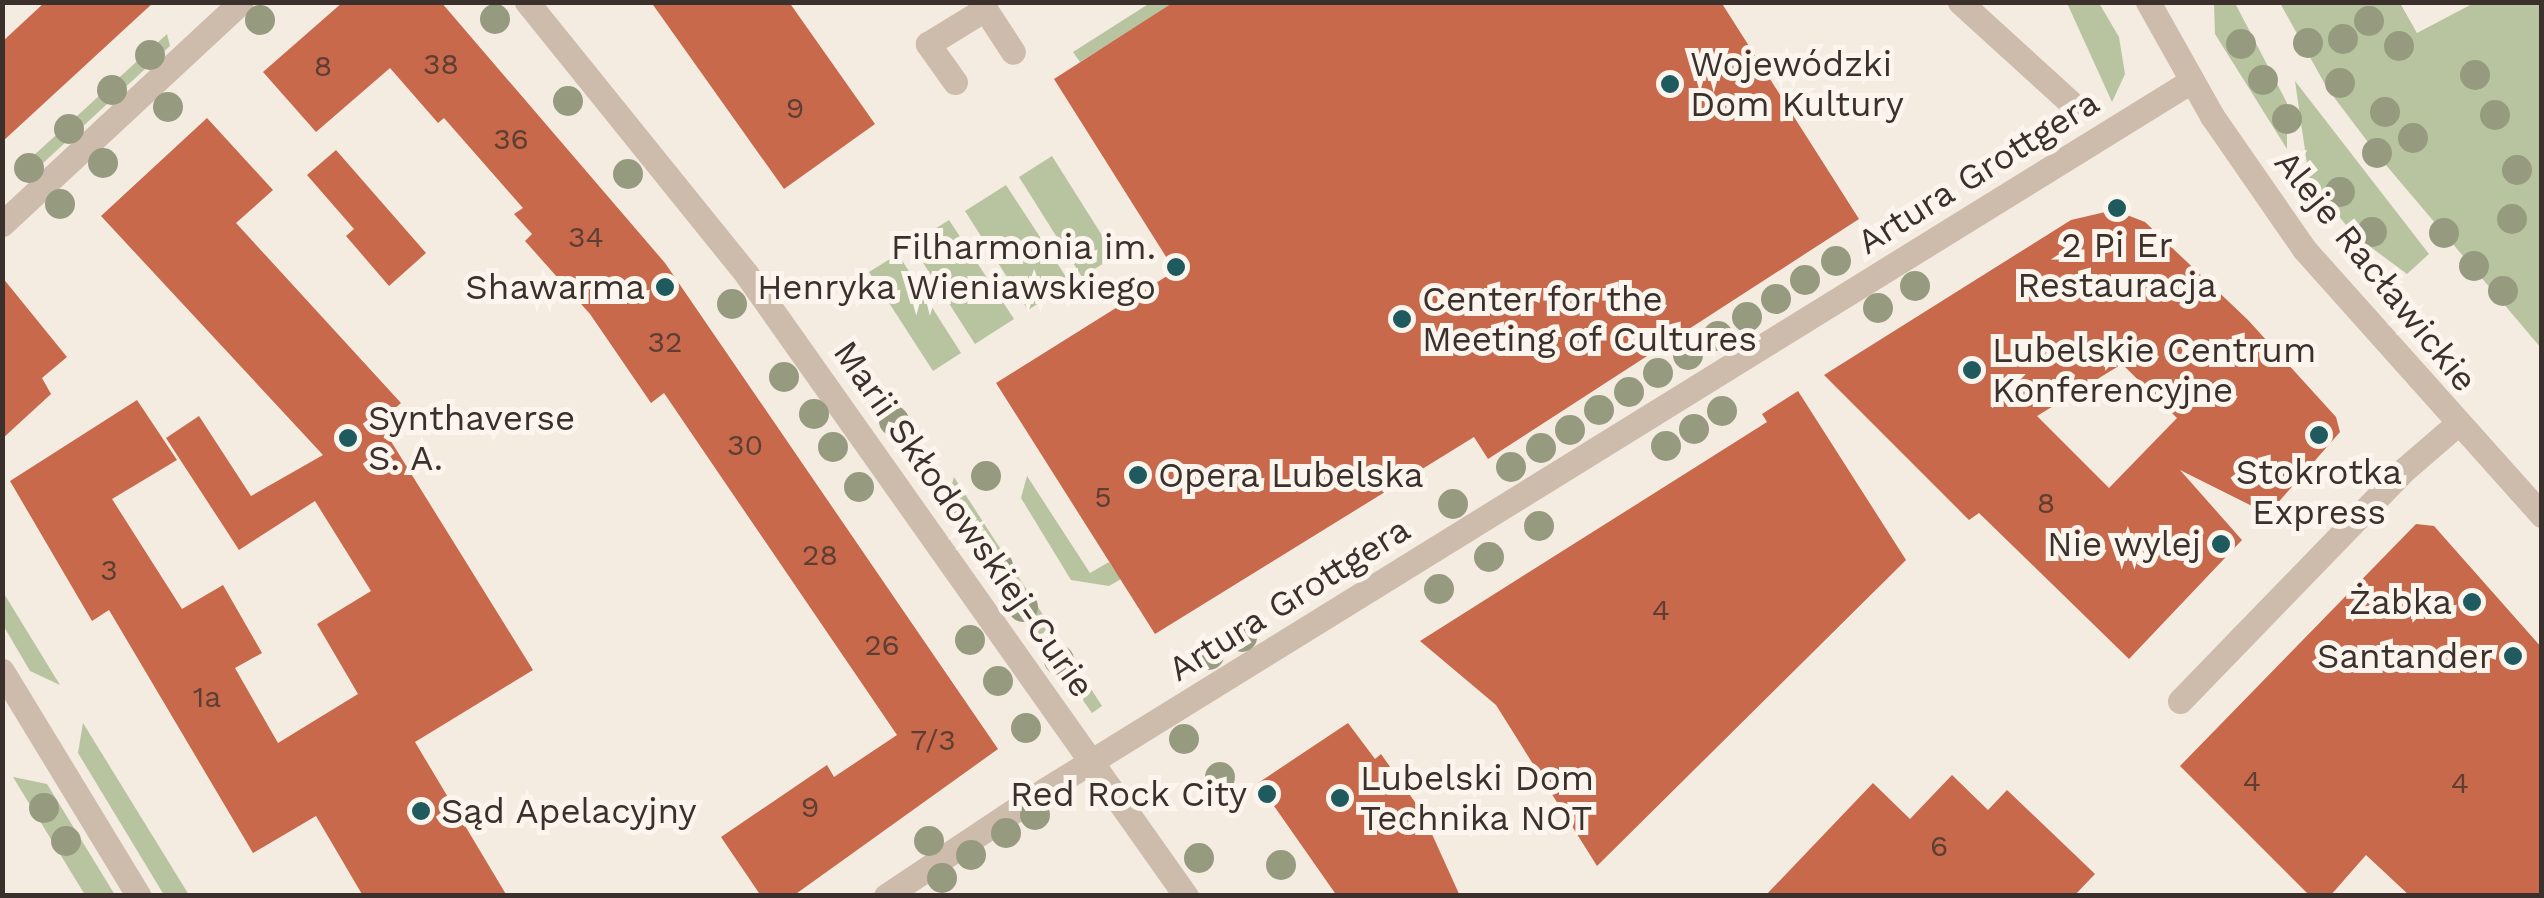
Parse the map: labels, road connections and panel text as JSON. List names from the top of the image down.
{
  "streets": {
    "street": ["Artura Grottgera", "Aleje Racławickie", "Marii Skłodowskiej-Curie"]
  },
  "crossings": [
    ["Artura Grottgera", "Aleje Racławickie"],
    ["Artura Grottgera", "Marii Skłodowskiej-Curie"]
  ],
  "places": [
    "Wojewódzki Dom Kultury",
    "2 Pi Er Restauracja",
    "Filharmonia im. Henryka Wieniawskiego",
    "Shawarma",
    "Center for the Meeting of Cultures",
    "Lubelskie Centrum Konferencyjne",
    "Stokrotka Express",
    "Synthaverse S. A.",
    "Opera Lubelska",
    "Nie wylej",
    "Żabka",
    "Santander",
    "Red Rock City",
    "Lubelski Dom Technika NOT",
    "Sąd Apelacyjny"
  ],
  "house_numbers": [
    "38",
    "8",
    "9",
    "36",
    "34",
    "32",
    "30",
    "5",
    "8",
    "28",
    "3",
    "4",
    "26",
    "1a",
    "7/3",
    "4",
    "4",
    "9",
    "6"
  ]
}
